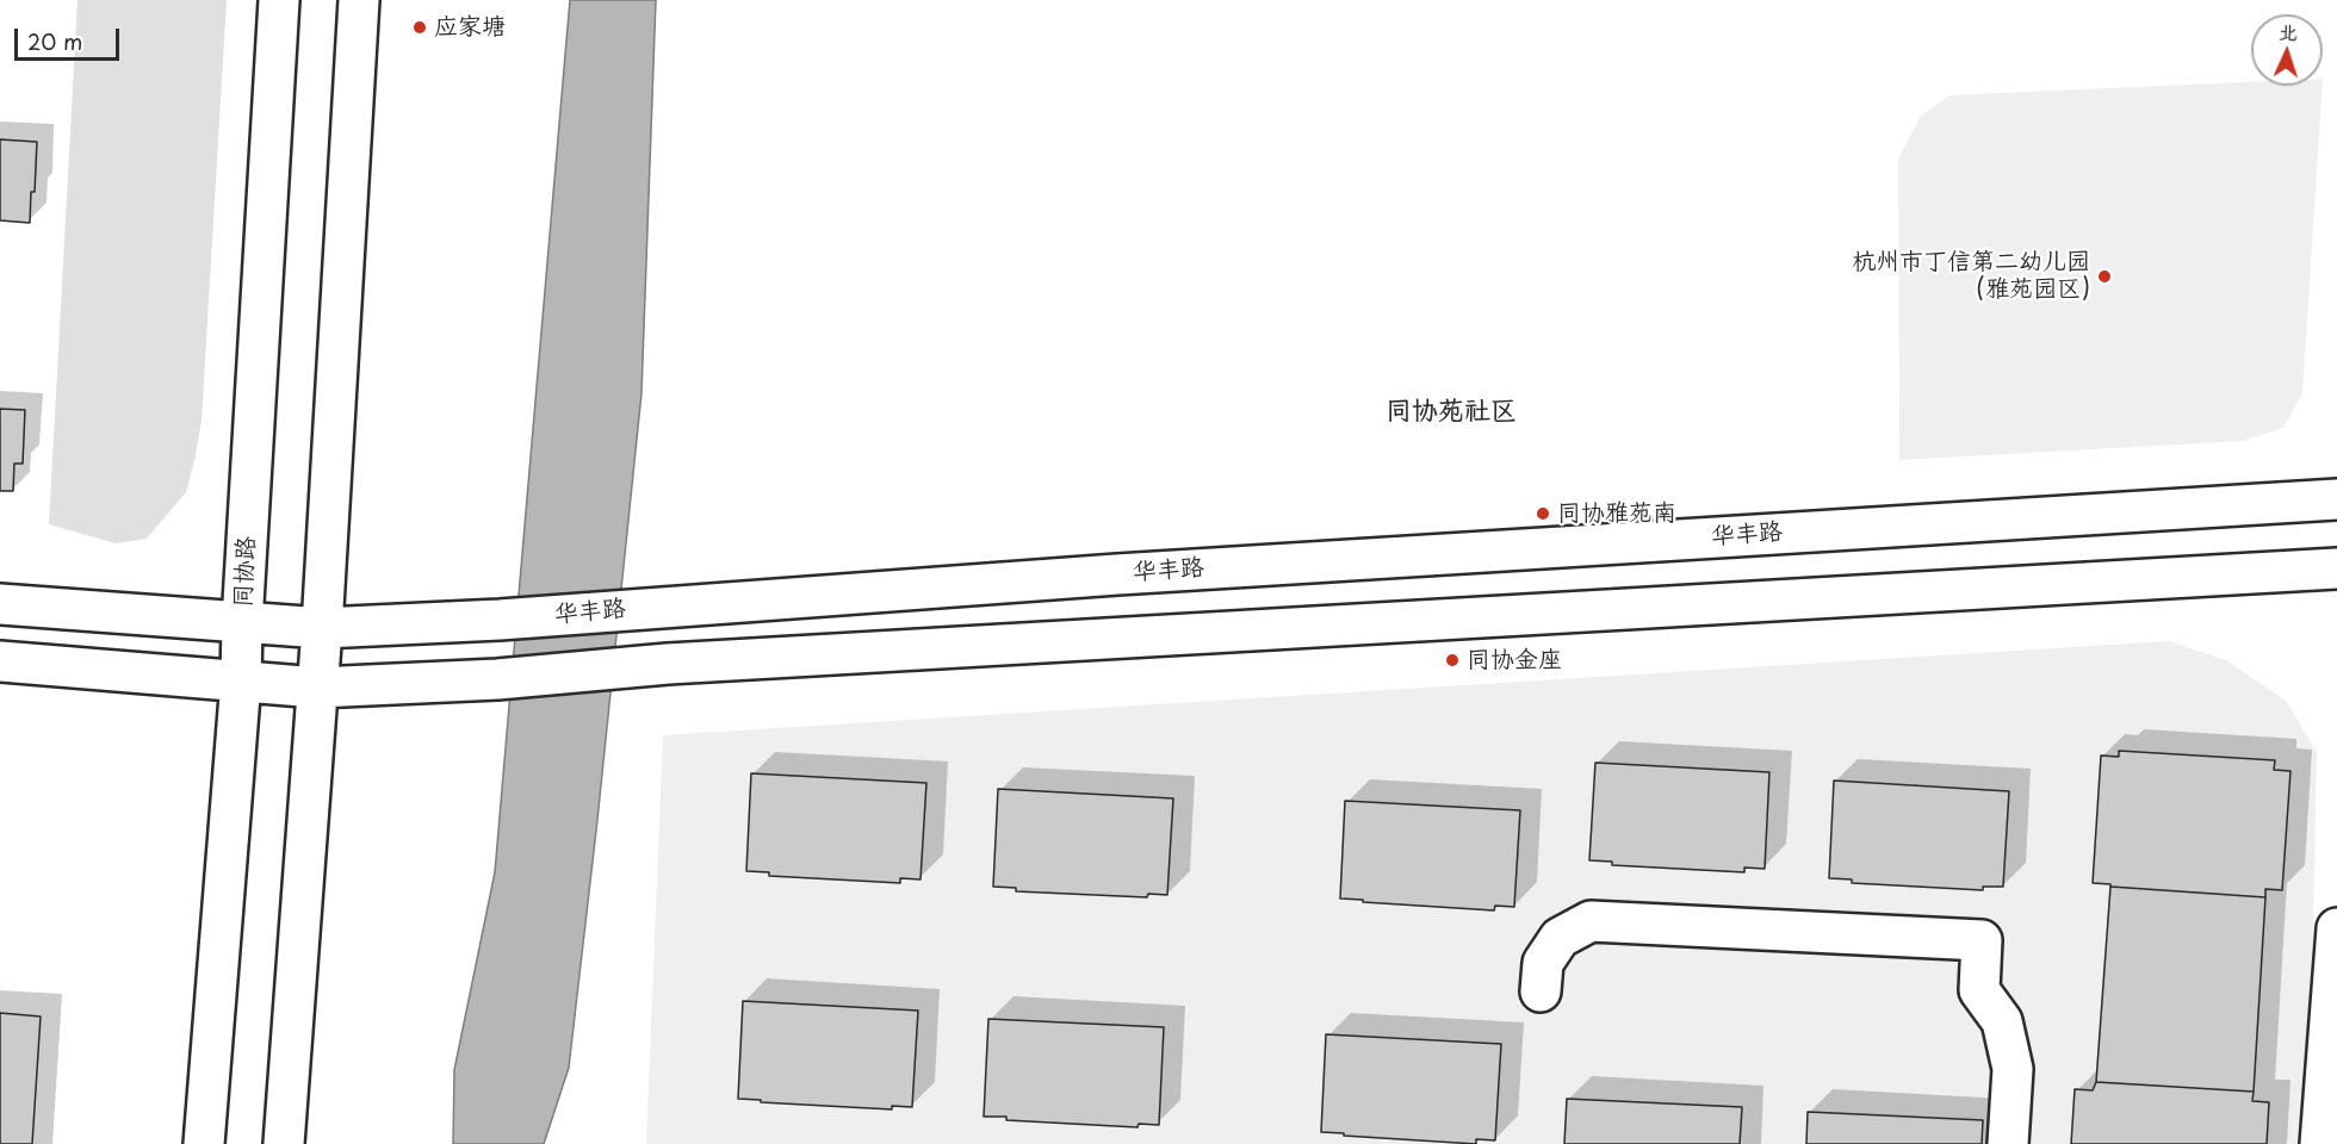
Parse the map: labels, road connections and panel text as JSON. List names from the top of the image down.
{
  "streets": {
    "main road": ["华丰路", "同协路"]
  },
  "crossings": [
    ["华丰路", "同协路"]
  ],
  "districts": ["同协苑社区"],
  "places": [
    "应家塘",
    "杭州市丁信第二幼儿园 (雅苑园区)",
    "同协雅苑南",
    "同协金座"
  ],
  "scale_bar": "20 m",
  "north": "top"
}
